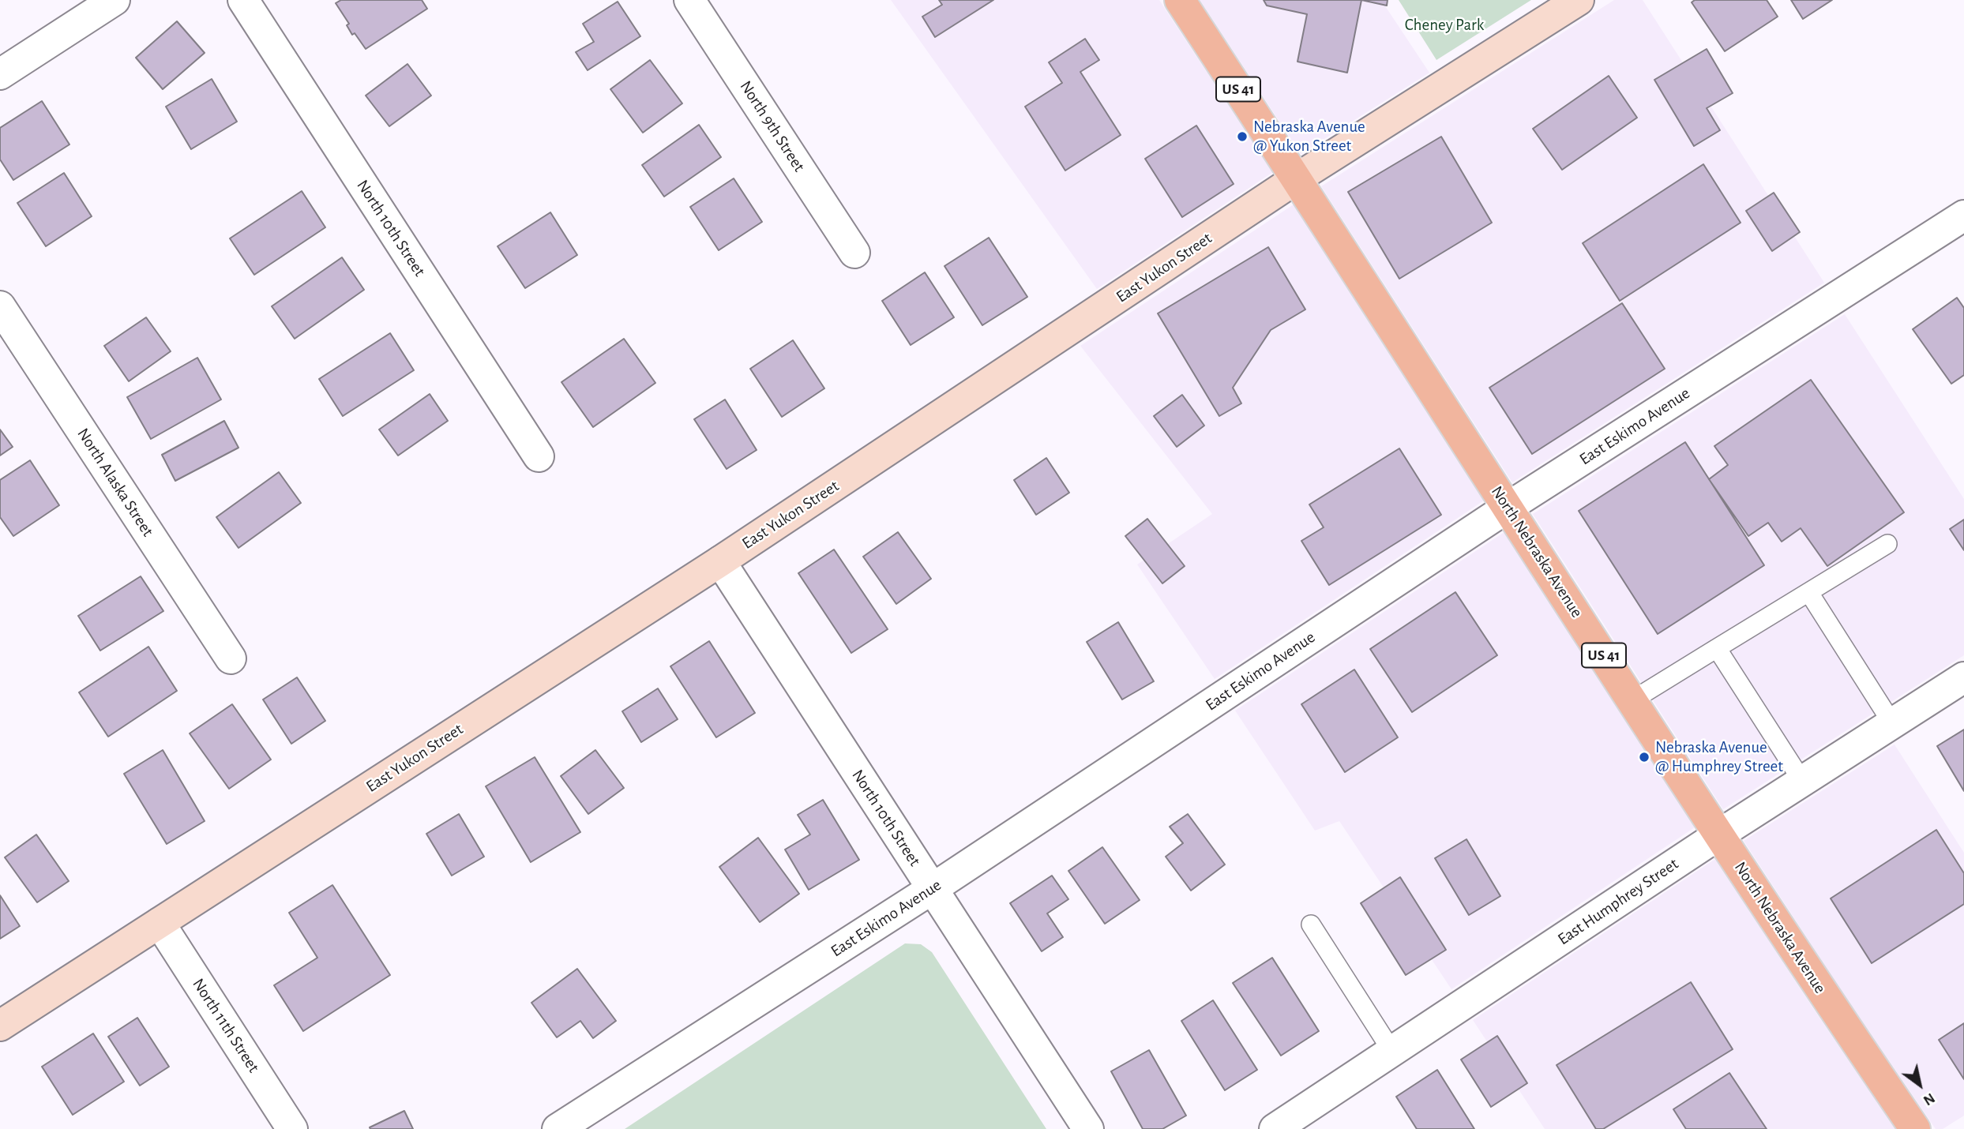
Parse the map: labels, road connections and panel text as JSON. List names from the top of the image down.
{
  "streets": {
    "main road": ["US 41", "North Nebraska Avenue"],
    "street": [
      "North 9th Street",
      "North 10th Street",
      "East Yukon Street",
      "East Eskimo Avenue",
      "North Alaska Street",
      "East Humphrey Street",
      "North 11th Street"
    ]
  },
  "crossings": [
    ["North 10th Street", "East Yukon Street"],
    ["North 10th Street", "East Eskimo Avenue"],
    ["East Yukon Street", "North Nebraska Avenue"],
    ["East Yukon Street", "North 11th Street"],
    ["East Eskimo Avenue", "North Nebraska Avenue"],
    ["North Nebraska Avenue", "East Humphrey Street"]
  ],
  "parks": ["Cheney Park"],
  "places": ["Nebraska Avenue @ Yukon Street", "Nebraska Avenue @ Humphrey Street"],
  "north": "bottom right"
}
